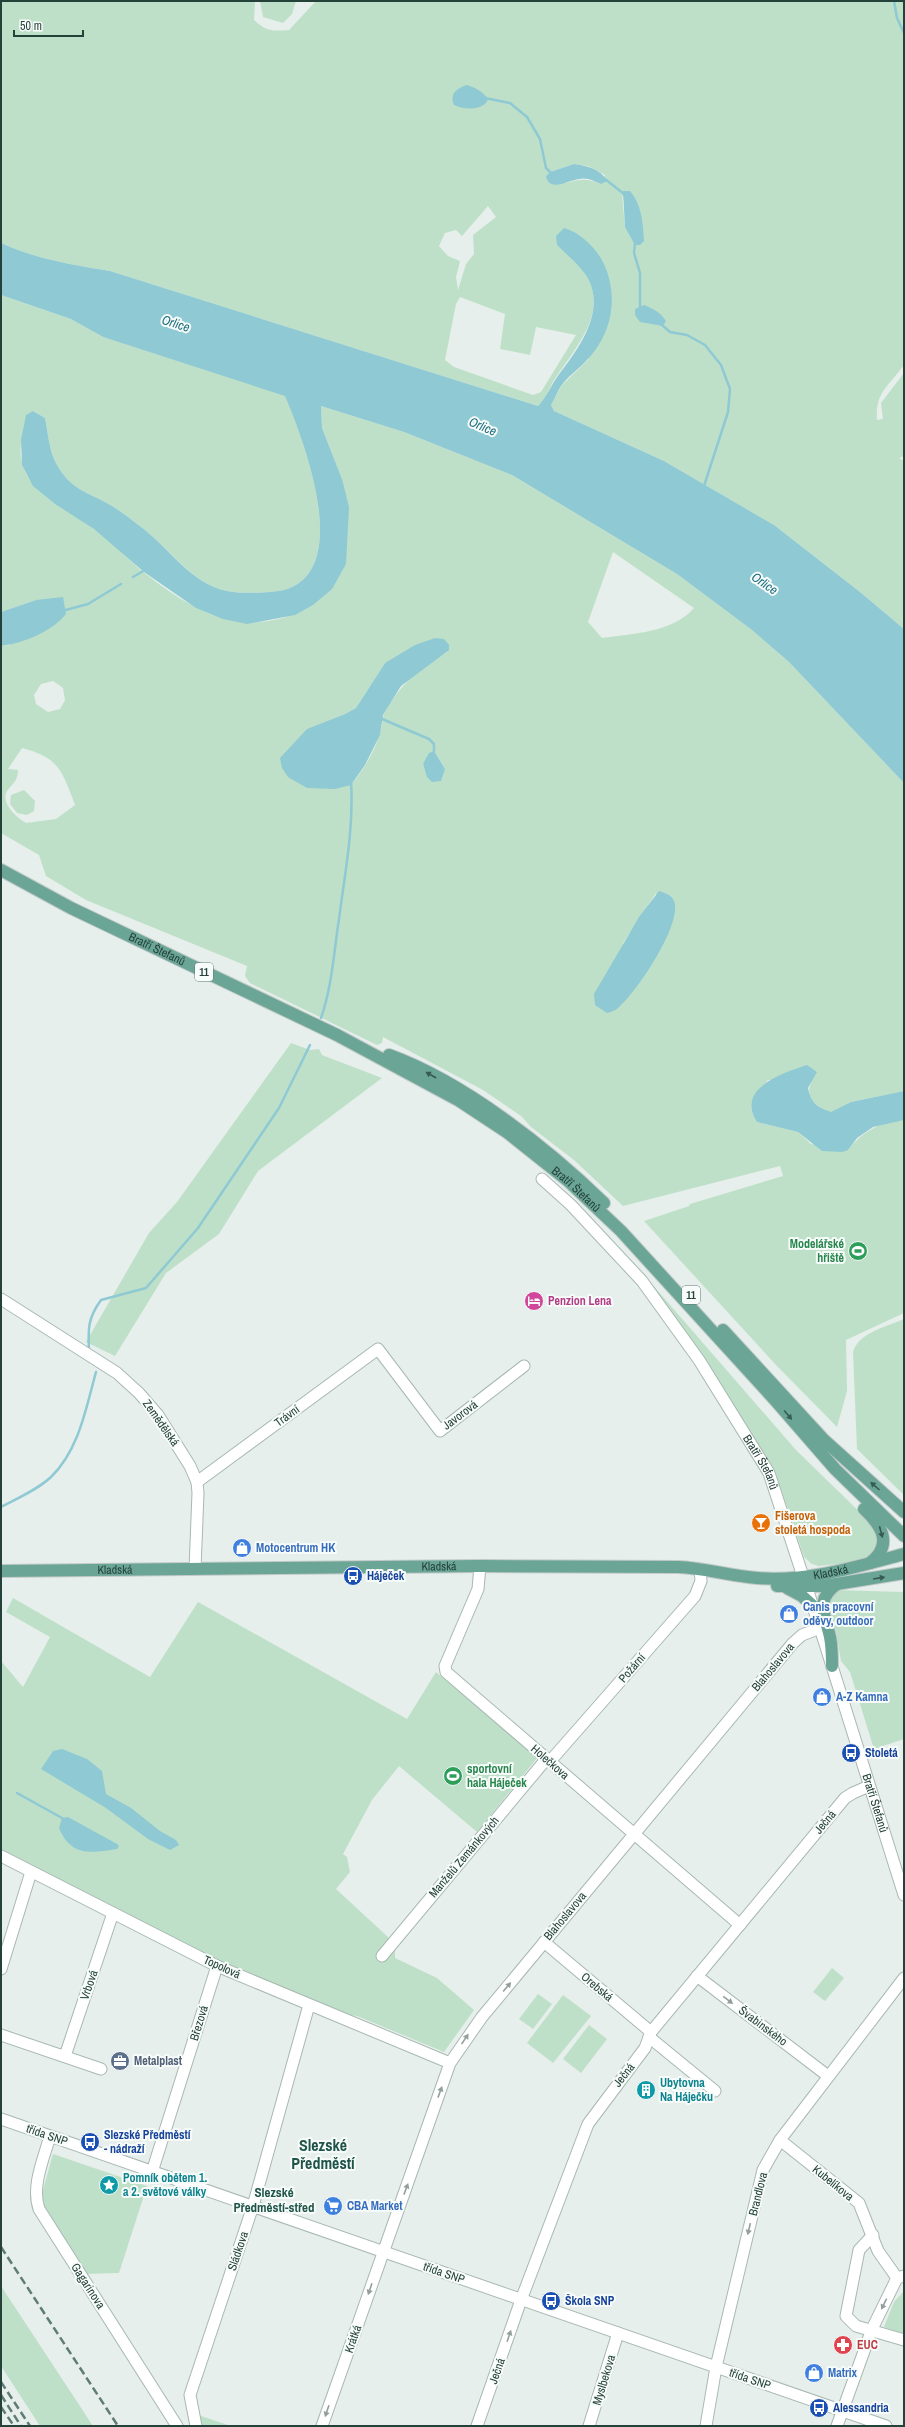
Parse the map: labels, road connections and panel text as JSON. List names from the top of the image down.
{
  "streets": {
    "main road": ["Bratří Štefanů", "11", "Kladská"],
    "street": [
      "Javorová",
      "Trávní",
      "Zemědělská",
      "Blahoslavova",
      "Požární",
      "Holečkova",
      "Ječná",
      "Manželů Zemánkových",
      "Topolová",
      "Vrbová",
      "Orebská",
      "Březová",
      "Švabinského",
      "třída SNP",
      "Kubelíkova",
      "Brandlova",
      "Sládkova",
      "Gagarinova",
      "Krátká",
      "Myslbekova"
    ]
  },
  "crossings": [
    ["Bratří Štefanů", "Kladská"],
    ["Bratří Štefanů", "Blahoslavova"],
    ["Bratří Štefanů", "Ječná"],
    ["Javorová", "Trávní"],
    ["Trávní", "Zemědělská"],
    ["Zemědělská", "Kladská"],
    ["Kladská", "Požární"],
    ["Kladská", "Holečkova"],
    ["Blahoslavova", "Holečkova"],
    ["Blahoslavova", "Topolová"],
    ["Blahoslavova", "Orebská"],
    ["Blahoslavova", "třída SNP"],
    ["Blahoslavova", "Krátká"],
    ["Požární", "Holečkova"],
    ["Požární", "Manželů Zemánkových"],
    ["Holečkova", "Ječná"],
    ["Holečkova", "Manželů Zemánkových"],
    ["Ječná", "Orebská"],
    ["Ječná", "Švabinského"],
    ["Ječná", "třída SNP"],
    ["Topolová", "Vrbová"],
    ["Topolová", "Březová"],
    ["Topolová", "Sládkova"],
    ["Březová", "třída SNP"],
    ["Švabinského", "Brandlova"],
    ["třída SNP", "Kubelíkova"],
    ["třída SNP", "Brandlova"],
    ["třída SNP", "Sládkova"],
    ["třída SNP", "Gagarinova"],
    ["třída SNP", "Krátká"],
    ["třída SNP", "Myslbekova"],
    ["Kubelíkova", "Brandlova"]
  ],
  "one_way": [
    "Blahoslavova",
    "Švabinského",
    "Brandlova",
    "Krátká"
  ],
  "districts": ["Slezské Předměstí", "Slezské Předměstí-střed"],
  "water": ["Orlice"],
  "places": {
    "sports": ["Modelářské hřiště", "sportovní hala Háječek"],
    "hotel": ["Penzion Lena"],
    "bar": ["Fišerova stoletá hospoda"],
    "shop": [
      "Motocentrum HK",
      "Canis pracovní oděvy, outdoor",
      "A-Z Kamna",
      "Matrix"
    ],
    "bus stop": [
      "Háječek",
      "Stoletá",
      "Slezské Předměstí - nádraží",
      "Škola SNP",
      "Alessandria"
    ],
    "office": ["Metalplast"],
    "building": ["Ubytovna Na Háječku"],
    "place": ["Pomník obětem 1. a 2. světové války"],
    "supermarket": ["CBA Market"],
    "pharmacy": ["EUC"]
  },
  "scale_bar": "50 m"
}
